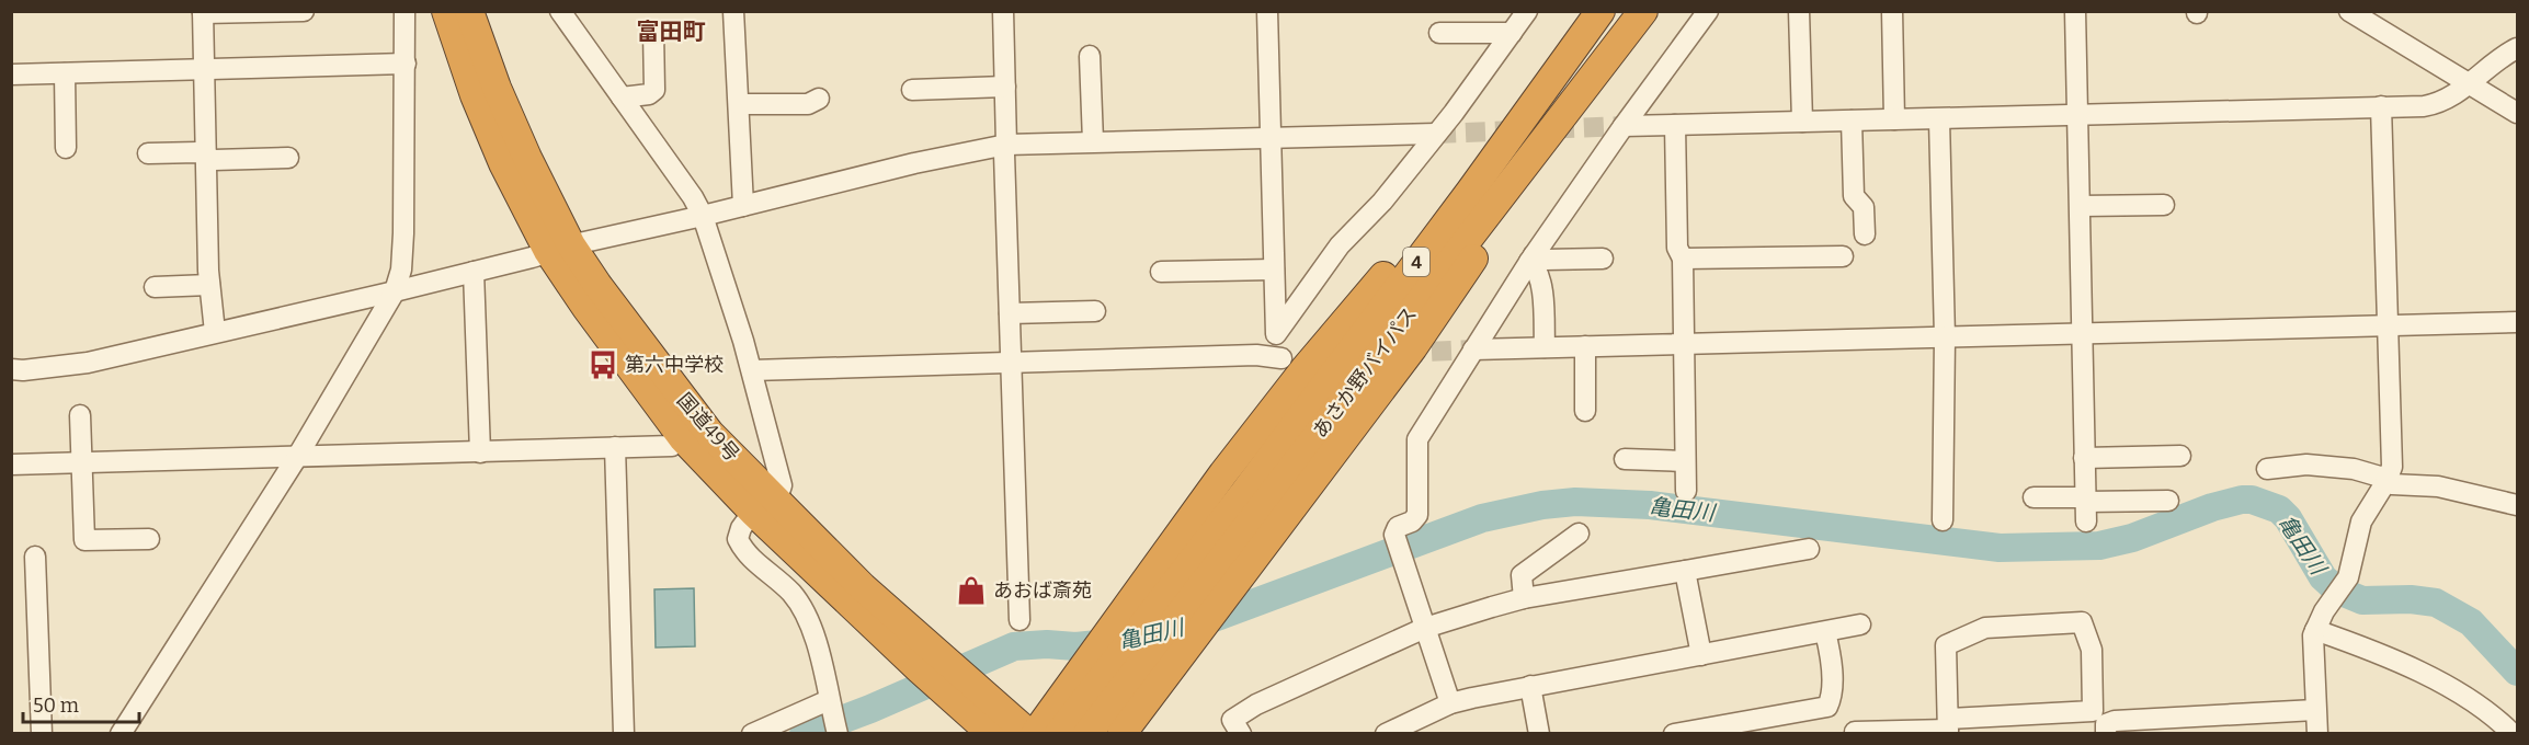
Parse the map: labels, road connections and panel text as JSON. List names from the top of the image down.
{
  "streets": {
    "highway": ["4", "あさか野バイパス", "国道49号"]
  },
  "districts": ["富田町"],
  "water": ["亀田川"],
  "places": {
    "bus stop": ["第六中学校"],
    "shop": ["あおば斎苑"]
  },
  "scale_bar": "50 m"
}
